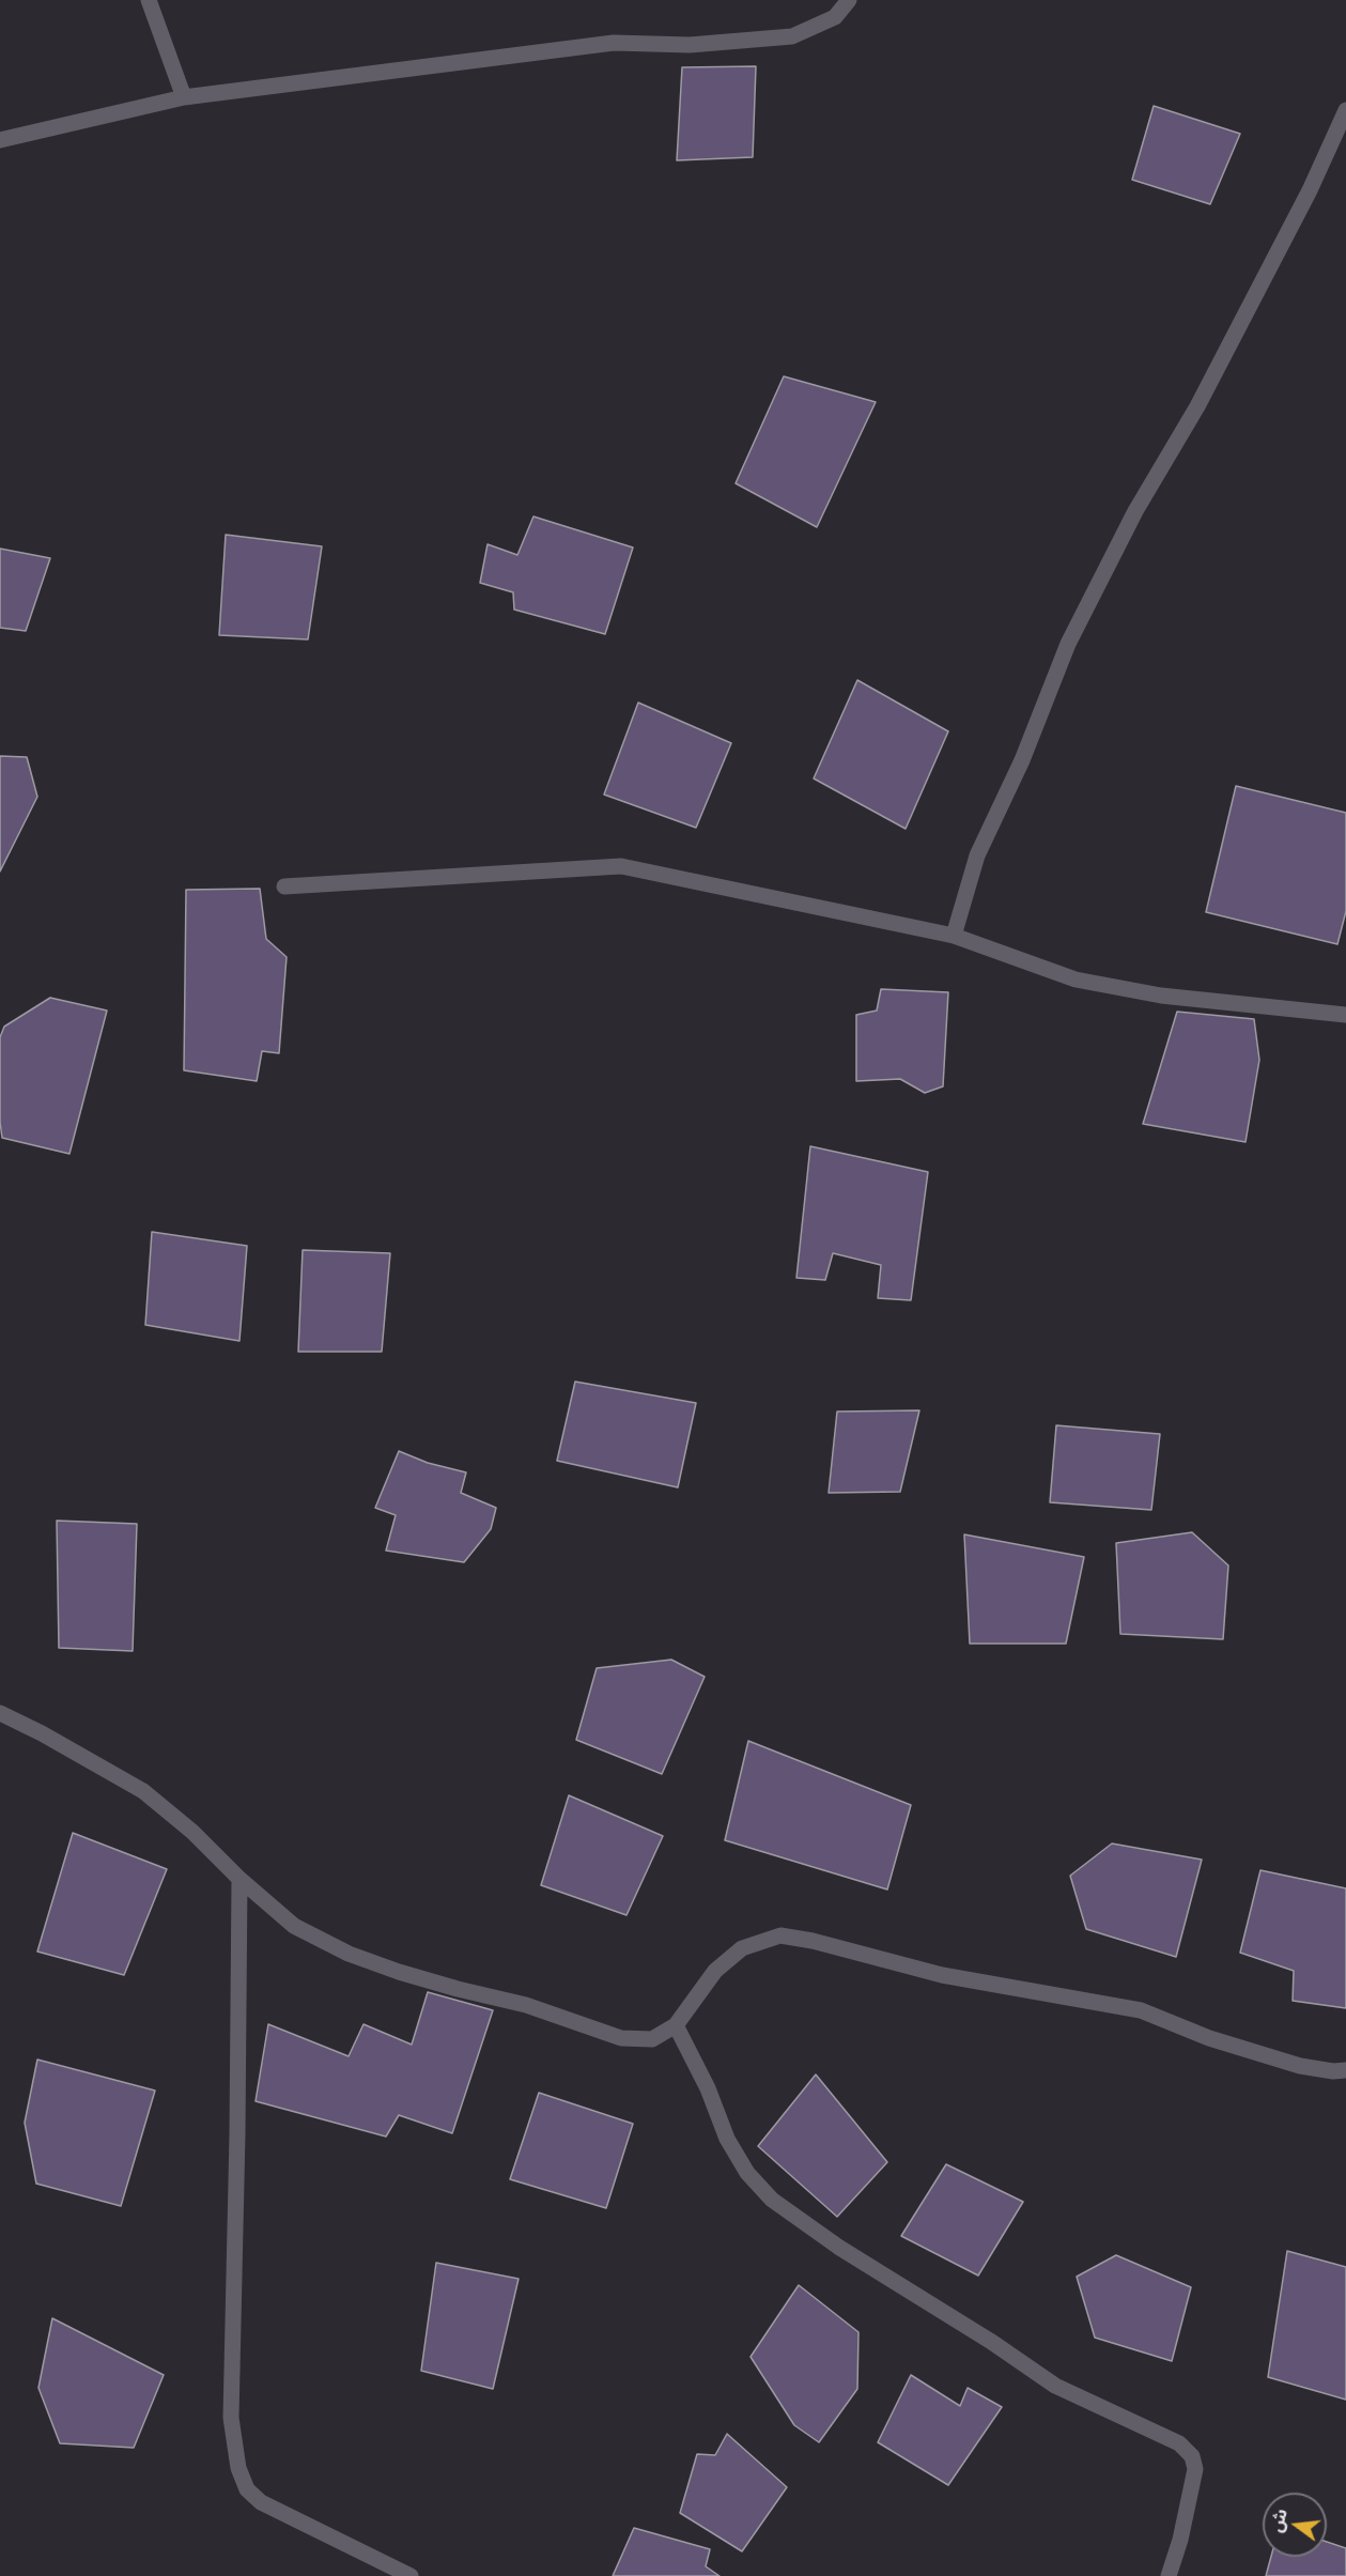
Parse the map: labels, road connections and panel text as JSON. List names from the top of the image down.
{
  "north": "left"
}
